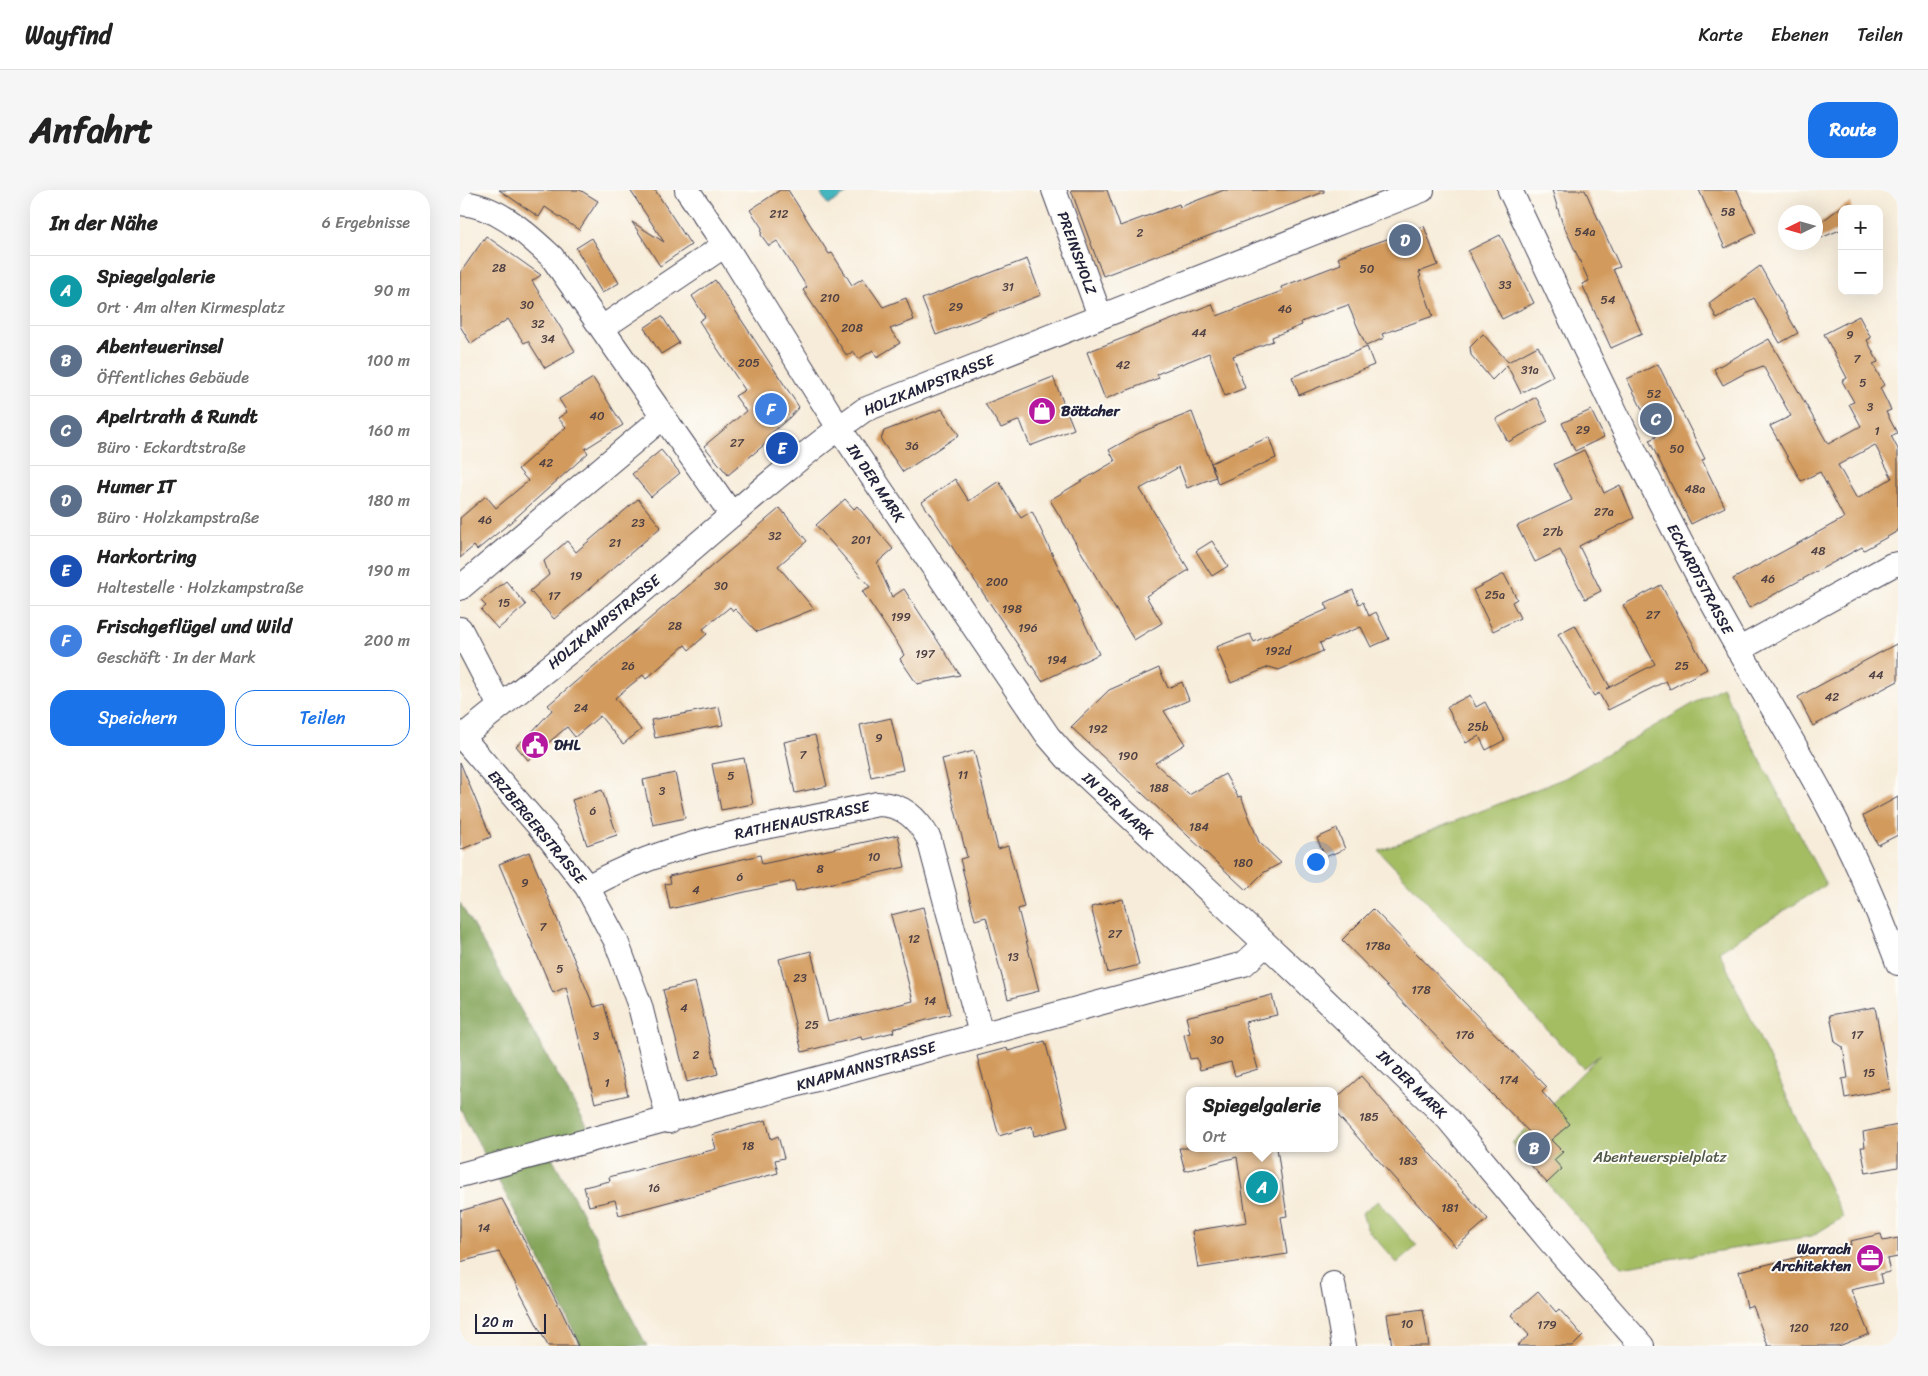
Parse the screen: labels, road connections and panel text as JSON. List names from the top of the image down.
{
  "streets": {
    "street": [
      "PREINSHOLZ",
      "HOLZKAMPSTRASSE",
      "IN DER MARK",
      "ECKARDTSTRASSE",
      "RATHENAUSTRASSE",
      "ERZBERGERSTRASSE",
      "KNAPMANNSTRASSE"
    ]
  },
  "crossings": [
    ["PREINSHOLZ", "HOLZKAMPSTRASSE"],
    ["HOLZKAMPSTRASSE", "IN DER MARK"],
    ["HOLZKAMPSTRASSE", "ERZBERGERSTRASSE"],
    ["IN DER MARK", "KNAPMANNSTRASSE"],
    ["RATHENAUSTRASSE", "ERZBERGERSTRASSE"],
    ["RATHENAUSTRASSE", "KNAPMANNSTRASSE"],
    ["ERZBERGERSTRASSE", "KNAPMANNSTRASSE"]
  ],
  "parks": ["Abenteuerspielplatz"],
  "places": {
    "shop": ["Böttcher"],
    "public building": ["DHL"],
    "office": ["Warrach Architekten"]
  },
  "house_numbers": [
    "58",
    "212",
    "54a",
    "2",
    "28",
    "50",
    "33",
    "31",
    "210",
    "54",
    "30",
    "29",
    "46",
    "32",
    "208",
    "44",
    "9",
    "34",
    "7",
    "205",
    "42",
    "31a",
    "5",
    "52",
    "3",
    "40",
    "29",
    "1",
    "27",
    "36",
    "50",
    "42",
    "48a",
    "27a",
    "46",
    "23",
    "27b",
    "32",
    "201",
    "21",
    "48",
    "19",
    "46",
    "200",
    "30",
    "25a",
    "17",
    "15",
    "198",
    "27",
    "199",
    "28",
    "196",
    "192d",
    "197",
    "194",
    "26",
    "25",
    "44",
    "42",
    "24",
    "25b",
    "192",
    "9",
    "7",
    "190",
    "11",
    "5",
    "188",
    "3",
    "6",
    "184",
    "10",
    "180",
    "8",
    "6",
    "9",
    "4",
    "7",
    "27",
    "12",
    "178a",
    "13",
    "5",
    "23",
    "178",
    "14",
    "4",
    "25",
    "176",
    "17",
    "3",
    "30",
    "2",
    "15",
    "174",
    "1",
    "185",
    "18",
    "183",
    "16",
    "181",
    "14",
    "10",
    "179",
    "120",
    "120"
  ],
  "scale_bar": "20 m",
  "north": "left",
  "page": {
    "header": "Wayfind",
    "nav": ["Karte", "Ebenen", "Teilen"],
    "title": "Anfahrt",
    "buttons": [
      "Route",
      ["Speichern", "Teilen"]
    ],
    "heading": ["In der Nähe", "6 Ergebnisse"],
    "map_buttons": ["+", "−"],
    "pins": [
      "D",
      "F",
      "C",
      "E",
      "B",
      "A"
    ],
    "list": [
      {
        "mark": "A",
        "name": "Spiegelgalerie",
        "note": "Ort · Am alten Kirmesplatz",
        "value": "90 m"
      },
      {
        "mark": "B",
        "name": "Abenteuerinsel",
        "note": "Öffentliches Gebäude",
        "value": "100 m"
      },
      {
        "mark": "C",
        "name": "Apelrtrath & Rundt",
        "note": "Büro · Eckardtstraße",
        "value": "160 m"
      },
      {
        "mark": "D",
        "name": "Humer IT",
        "note": "Büro · Holzkampstraße",
        "value": "180 m"
      },
      {
        "mark": "E",
        "name": "Harkortring",
        "note": "Haltestelle · Holzkampstraße",
        "value": "190 m"
      },
      {
        "mark": "F",
        "name": "Frischgeflügel und Wild",
        "note": "Geschäft · In der Mark",
        "value": "200 m"
      }
    ],
    "popup": ["Spiegelgalerie", "Ort"],
    "scale": "20 m"
  }
}
